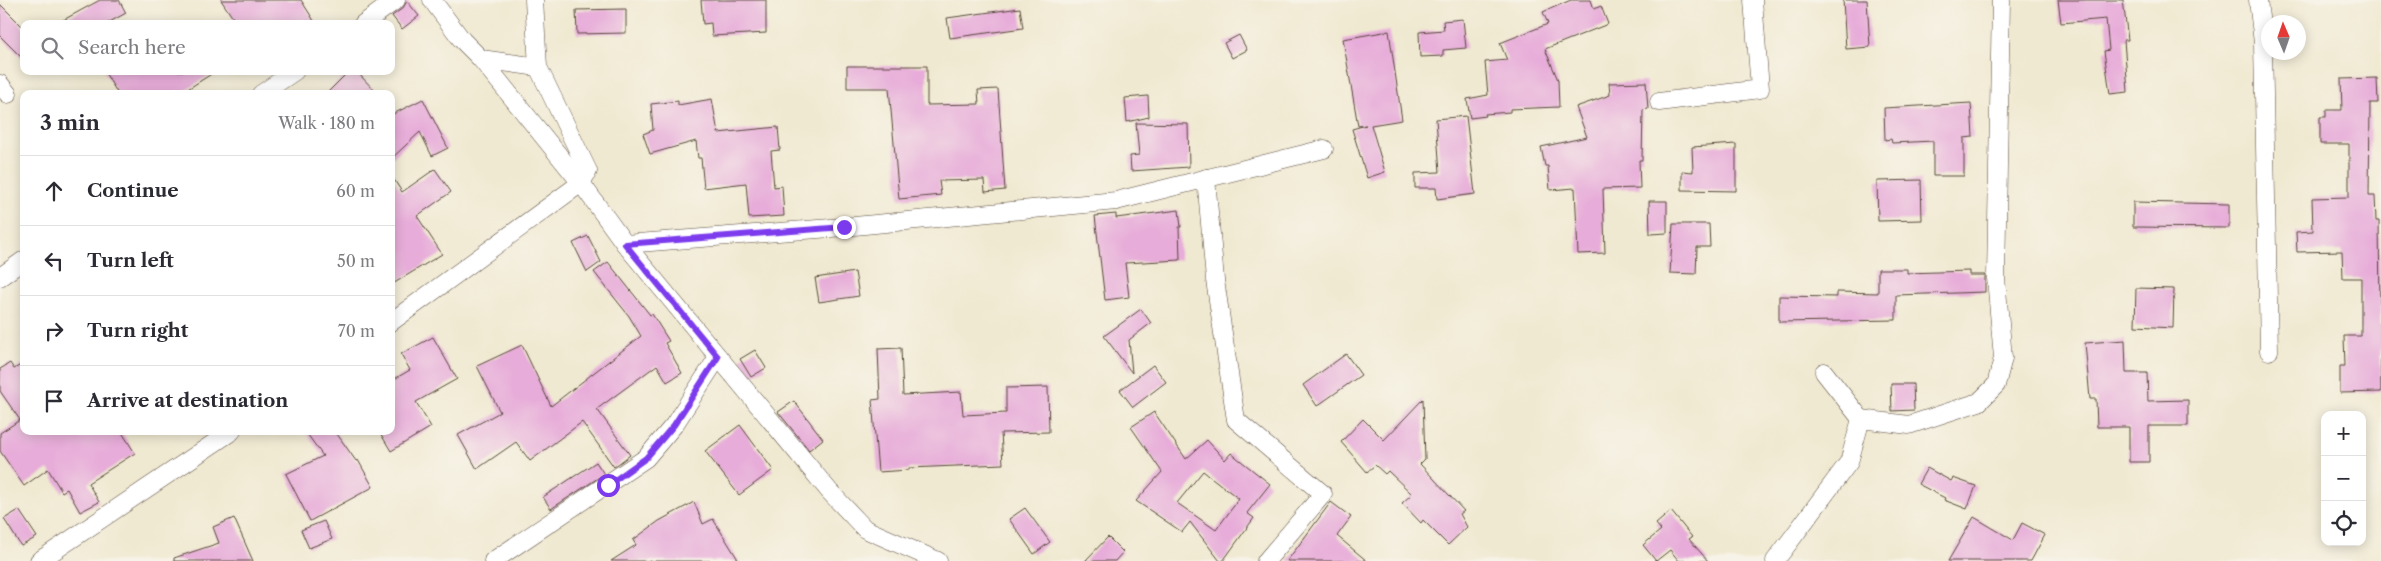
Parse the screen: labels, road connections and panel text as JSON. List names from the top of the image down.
{
  "north": "top",
  "page": {
    "search": "Search here",
    "heading": ["3 min", "Walk · 180 m"],
    "list": [
      ["Continue", "60 m"],
      ["Turn left", "50 m"],
      ["Turn right", "70 m"],
      "Arrive at destination"
    ],
    "map_buttons": ["+", "−"]
  }
}
